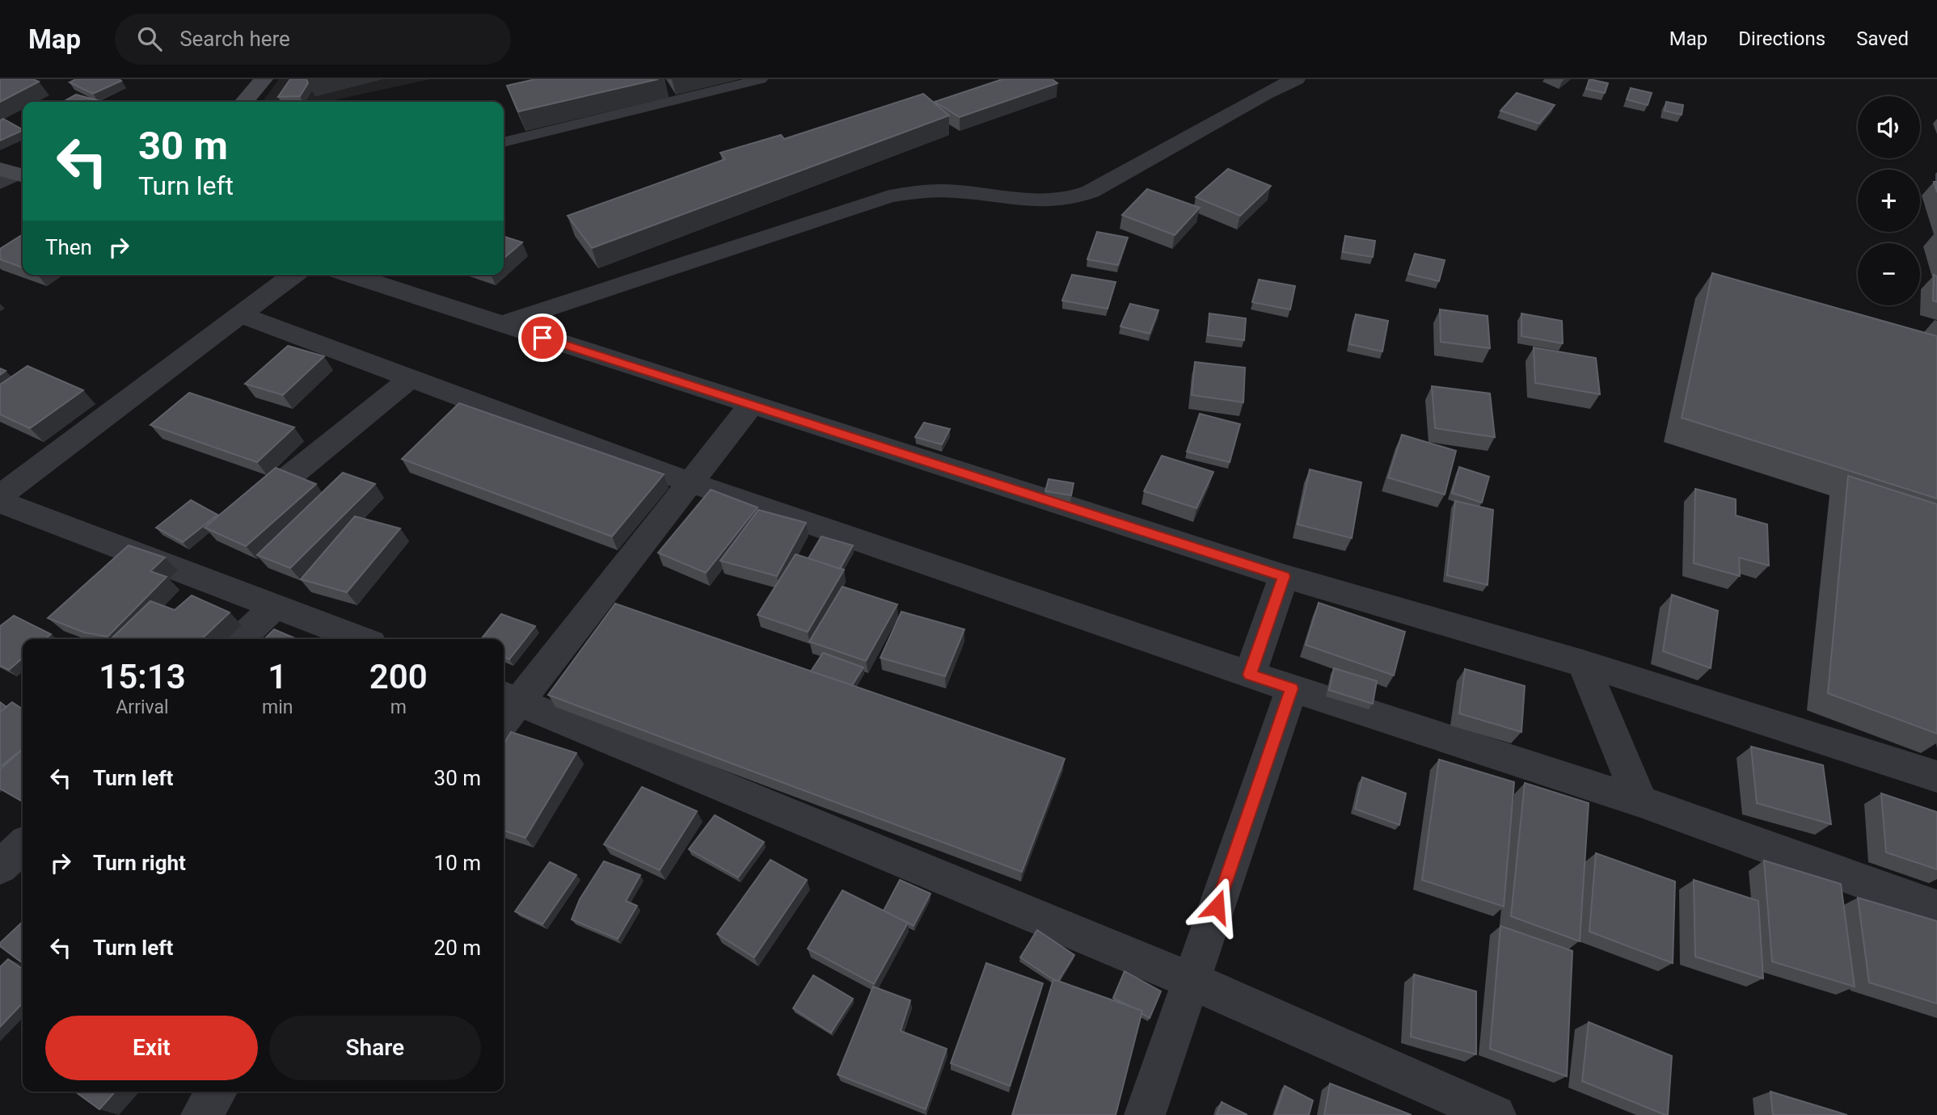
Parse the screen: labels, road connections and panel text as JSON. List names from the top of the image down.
{
  "page": {
    "header": "Map",
    "search": "Search here",
    "nav": ["Map", "Directions", "Saved"],
    "map_buttons": ["+", "−"],
    "turn": ["30 m", "Turn left"],
    "then": "Then",
    "eta": [
      "15:13",
      "Arrival",
      "1",
      "min",
      "200",
      "m"
    ],
    "list": [
      {
        "name": "Turn left",
        "value": "30 m"
      },
      {
        "name": "Turn right",
        "value": "10 m"
      },
      {
        "name": "Turn left",
        "value": "20 m"
      }
    ],
    "buttons": ["Exit", "Share"]
  }
}
